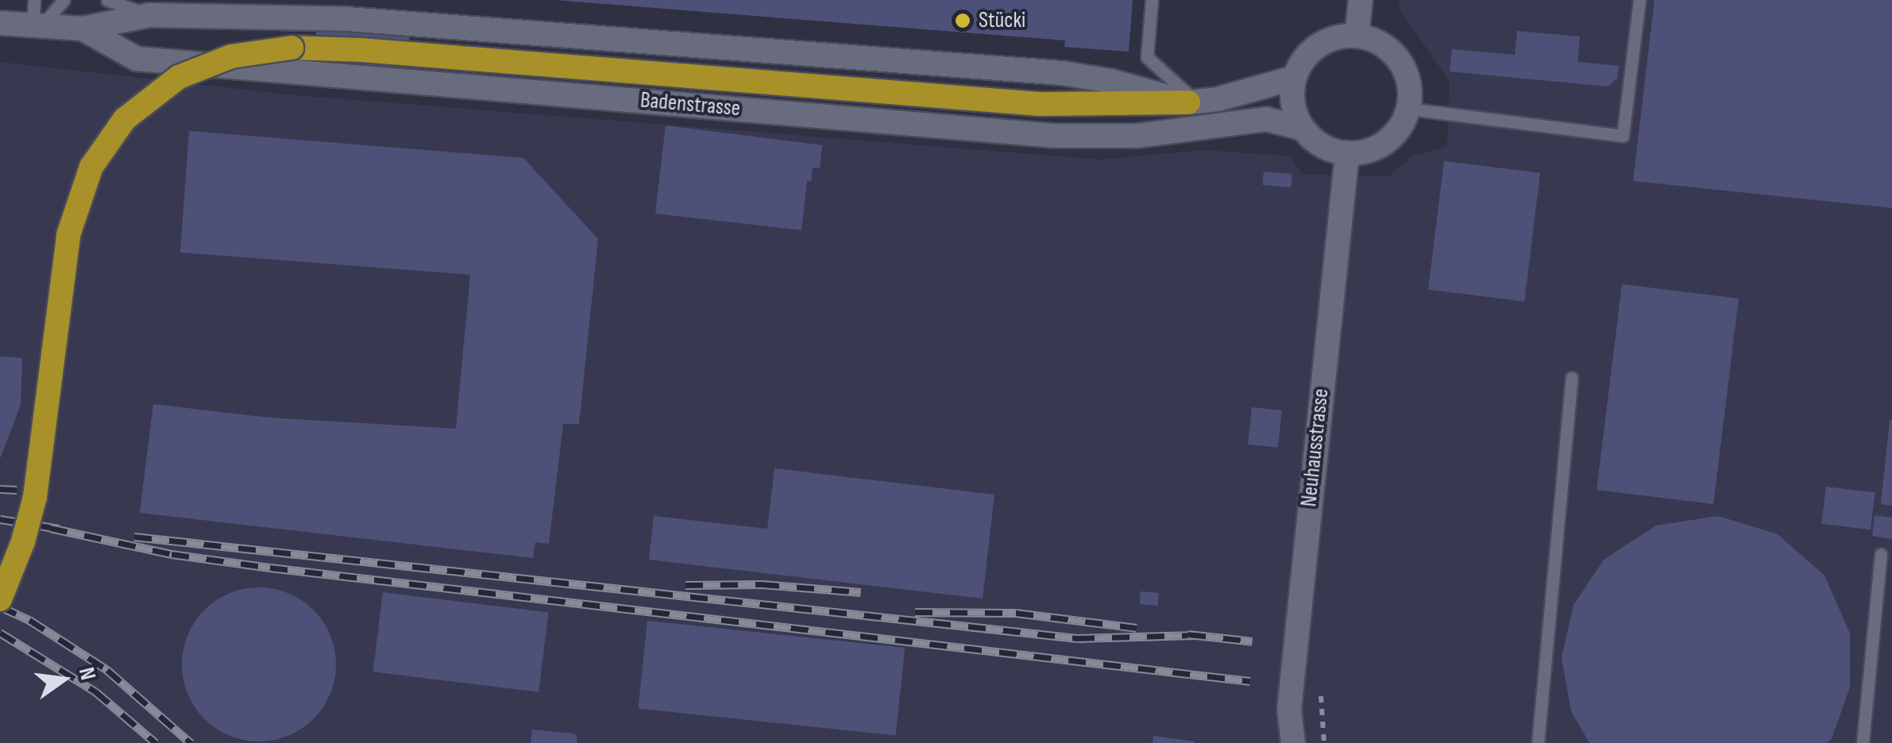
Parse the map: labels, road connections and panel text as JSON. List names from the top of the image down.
{
  "streets": {
    "street": ["Badenstrasse", "Neuhausstrasse"]
  },
  "crossings": [
    ["Badenstrasse", "Neuhausstrasse"]
  ],
  "places": ["Stücki"],
  "north": "right"
}
